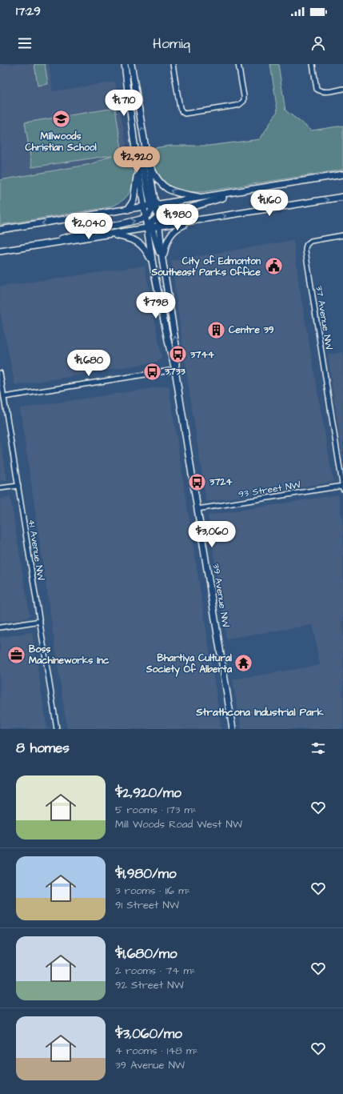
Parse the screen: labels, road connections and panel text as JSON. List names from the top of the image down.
{
  "streets": {
    "main road": ["39 Avenue NW"],
    "street": ["37 Avenue NW", "93 Street NW", "41 Avenue NW"]
  },
  "crossings": [
    ["37 Avenue NW", "93 Street NW"],
    ["93 Street NW", "39 Avenue NW"]
  ],
  "districts": ["Strathcona Industrial Park"],
  "places": {
    "school or university": ["Millwoods Christian School"],
    "public building": ["City of Edmonton Southeast Parks Office"],
    "building": ["Centre 39"],
    "bus stop": ["3744", "3733", "3724"],
    "office": ["Boss Machineworks Inc"],
    "temple": ["Bhartiya Cultural Society Of Alberta"]
  },
  "page": {
    "status": "17:29",
    "header": "Homiq",
    "price": [
      "$1,710",
      "$2,920",
      "$1,160",
      "$1,980",
      "$2,040",
      "$798",
      "$1,680",
      "$3,060"
    ],
    "heading": "8 homes",
    "list": [
      {
        "name": "$2,920/mo",
        "note": "5 rooms · 173 m² · Mill Woods Road West NW"
      },
      {
        "name": "$1,980/mo",
        "note": "3 rooms · 116 m² · 91 Street NW"
      },
      {
        "name": "$1,680/mo",
        "note": "2 rooms · 74 m² · 92 Street NW"
      },
      {
        "name": "$3,060/mo",
        "note": "4 rooms · 148 m² · 39 Avenue NW"
      }
    ]
  }
}
